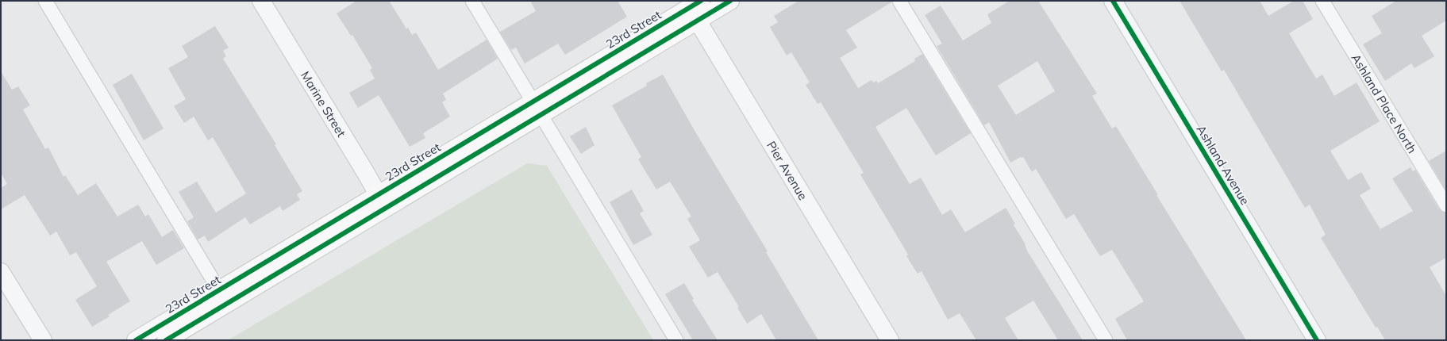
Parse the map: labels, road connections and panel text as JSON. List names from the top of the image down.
{
  "streets": {
    "street": [
      "23rd Street",
      "Marine Street",
      "Ashland Avenue",
      "Pier Avenue"
    ],
    "lane": ["Ashland Place North"]
  },
  "crossings": [
    ["23rd Street", "Marine Street"],
    ["23rd Street", "Pier Avenue"]
  ]
}
